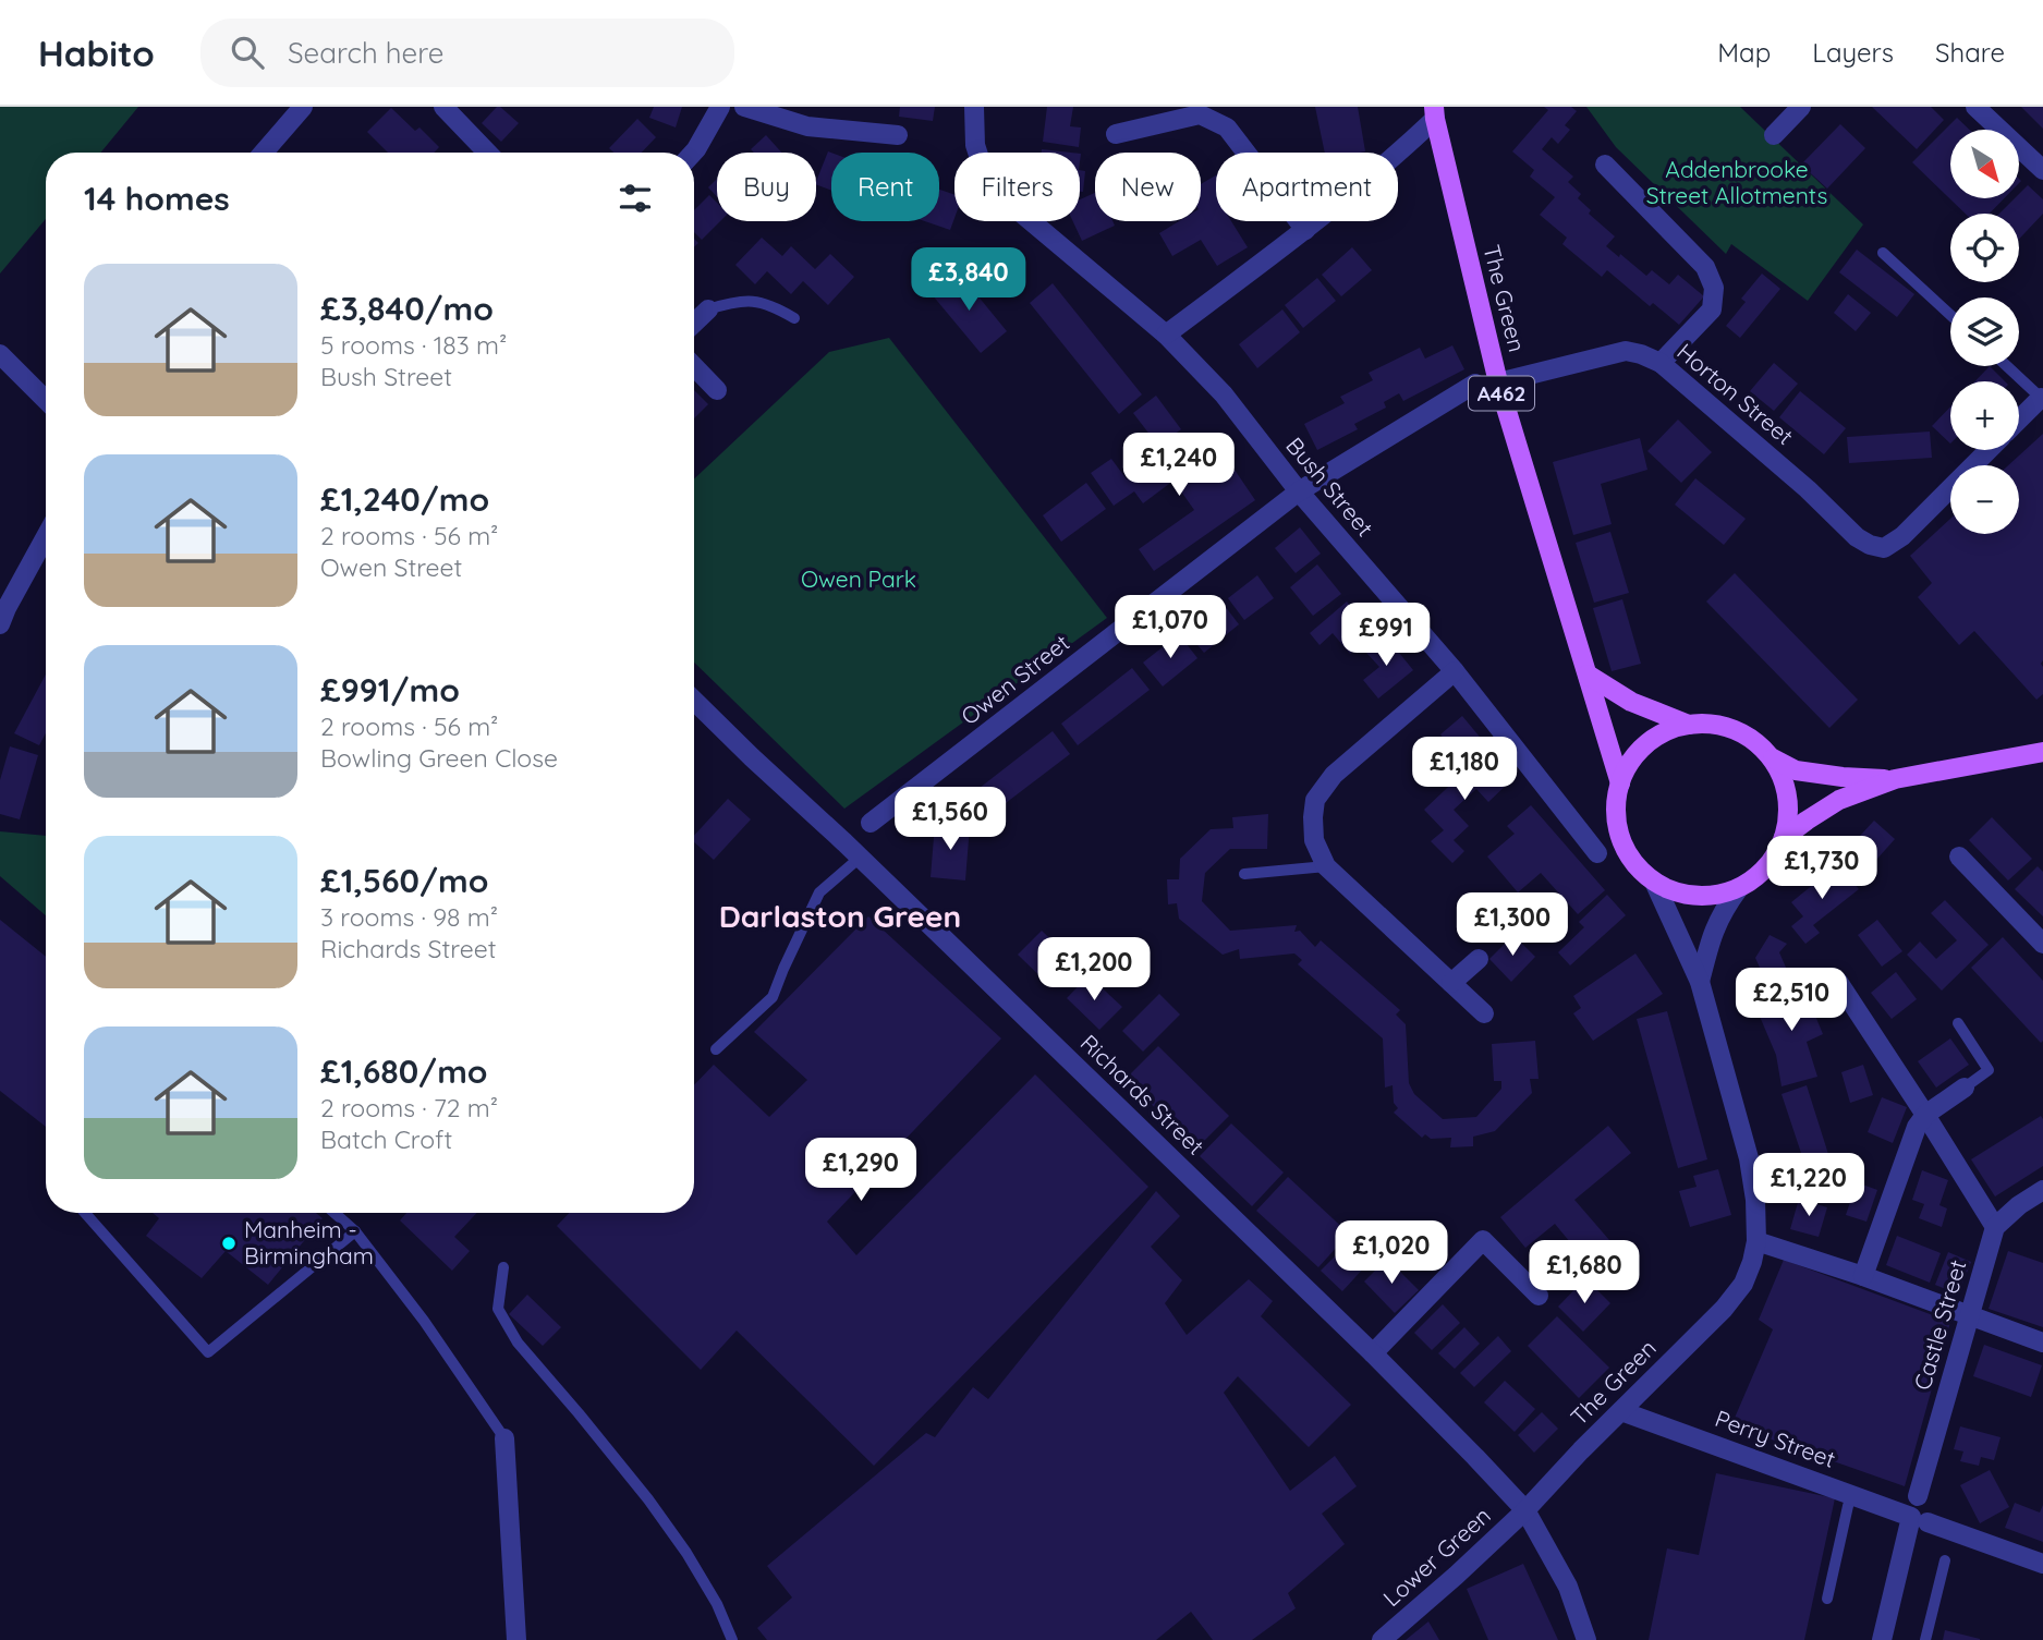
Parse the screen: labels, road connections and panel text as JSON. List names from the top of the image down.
{
  "streets": {
    "main road": ["The Green", "A462"],
    "street": [
      "Horton Street",
      "Bush Street",
      "Owen Street",
      "Richards Street",
      "Castle Street",
      "Perry Street",
      "Lower Green"
    ]
  },
  "crossings": [
    ["The Green", "A462"],
    ["The Green", "Horton Street"],
    ["The Green", "Richards Street"],
    ["The Green", "Perry Street"],
    ["The Green", "Lower Green"],
    ["Bush Street", "Owen Street"],
    ["Richards Street", "Lower Green"]
  ],
  "districts": ["Darlaston Green"],
  "parks": ["Addenbrooke Street Allotments", "Owen Park"],
  "places": ["Manheim - Birmingham"],
  "north": "bottom right",
  "page": {
    "header": "Habito",
    "search": "Search here",
    "nav": ["Map", "Layers", "Share"],
    "map_buttons": ["+", "−"],
    "chip": [
      "Buy",
      "Rent",
      "Filters",
      "New",
      "Apartment"
    ],
    "heading": "14 homes",
    "list": [
      {
        "name": "£3,840/mo",
        "note": "5 rooms · 183 m² · Bush Street"
      },
      {
        "name": "£1,240/mo",
        "note": "2 rooms · 56 m² · Owen Street"
      },
      {
        "name": "£991/mo",
        "note": "2 rooms · 56 m² · Bowling Green Close"
      },
      {
        "name": "£1,560/mo",
        "note": "3 rooms · 98 m² · Richards Street"
      },
      {
        "name": "£1,680/mo",
        "note": "2 rooms · 72 m² · Batch Croft"
      }
    ],
    "price": [
      "£3,840",
      "£1,240",
      "£1,070",
      "£991",
      "£1,180",
      "£1,560",
      "£1,730",
      "£1,300",
      "£1,200",
      "£2,510",
      "£1,290",
      "£1,220",
      "£1,020",
      "£1,680"
    ]
  }
}
